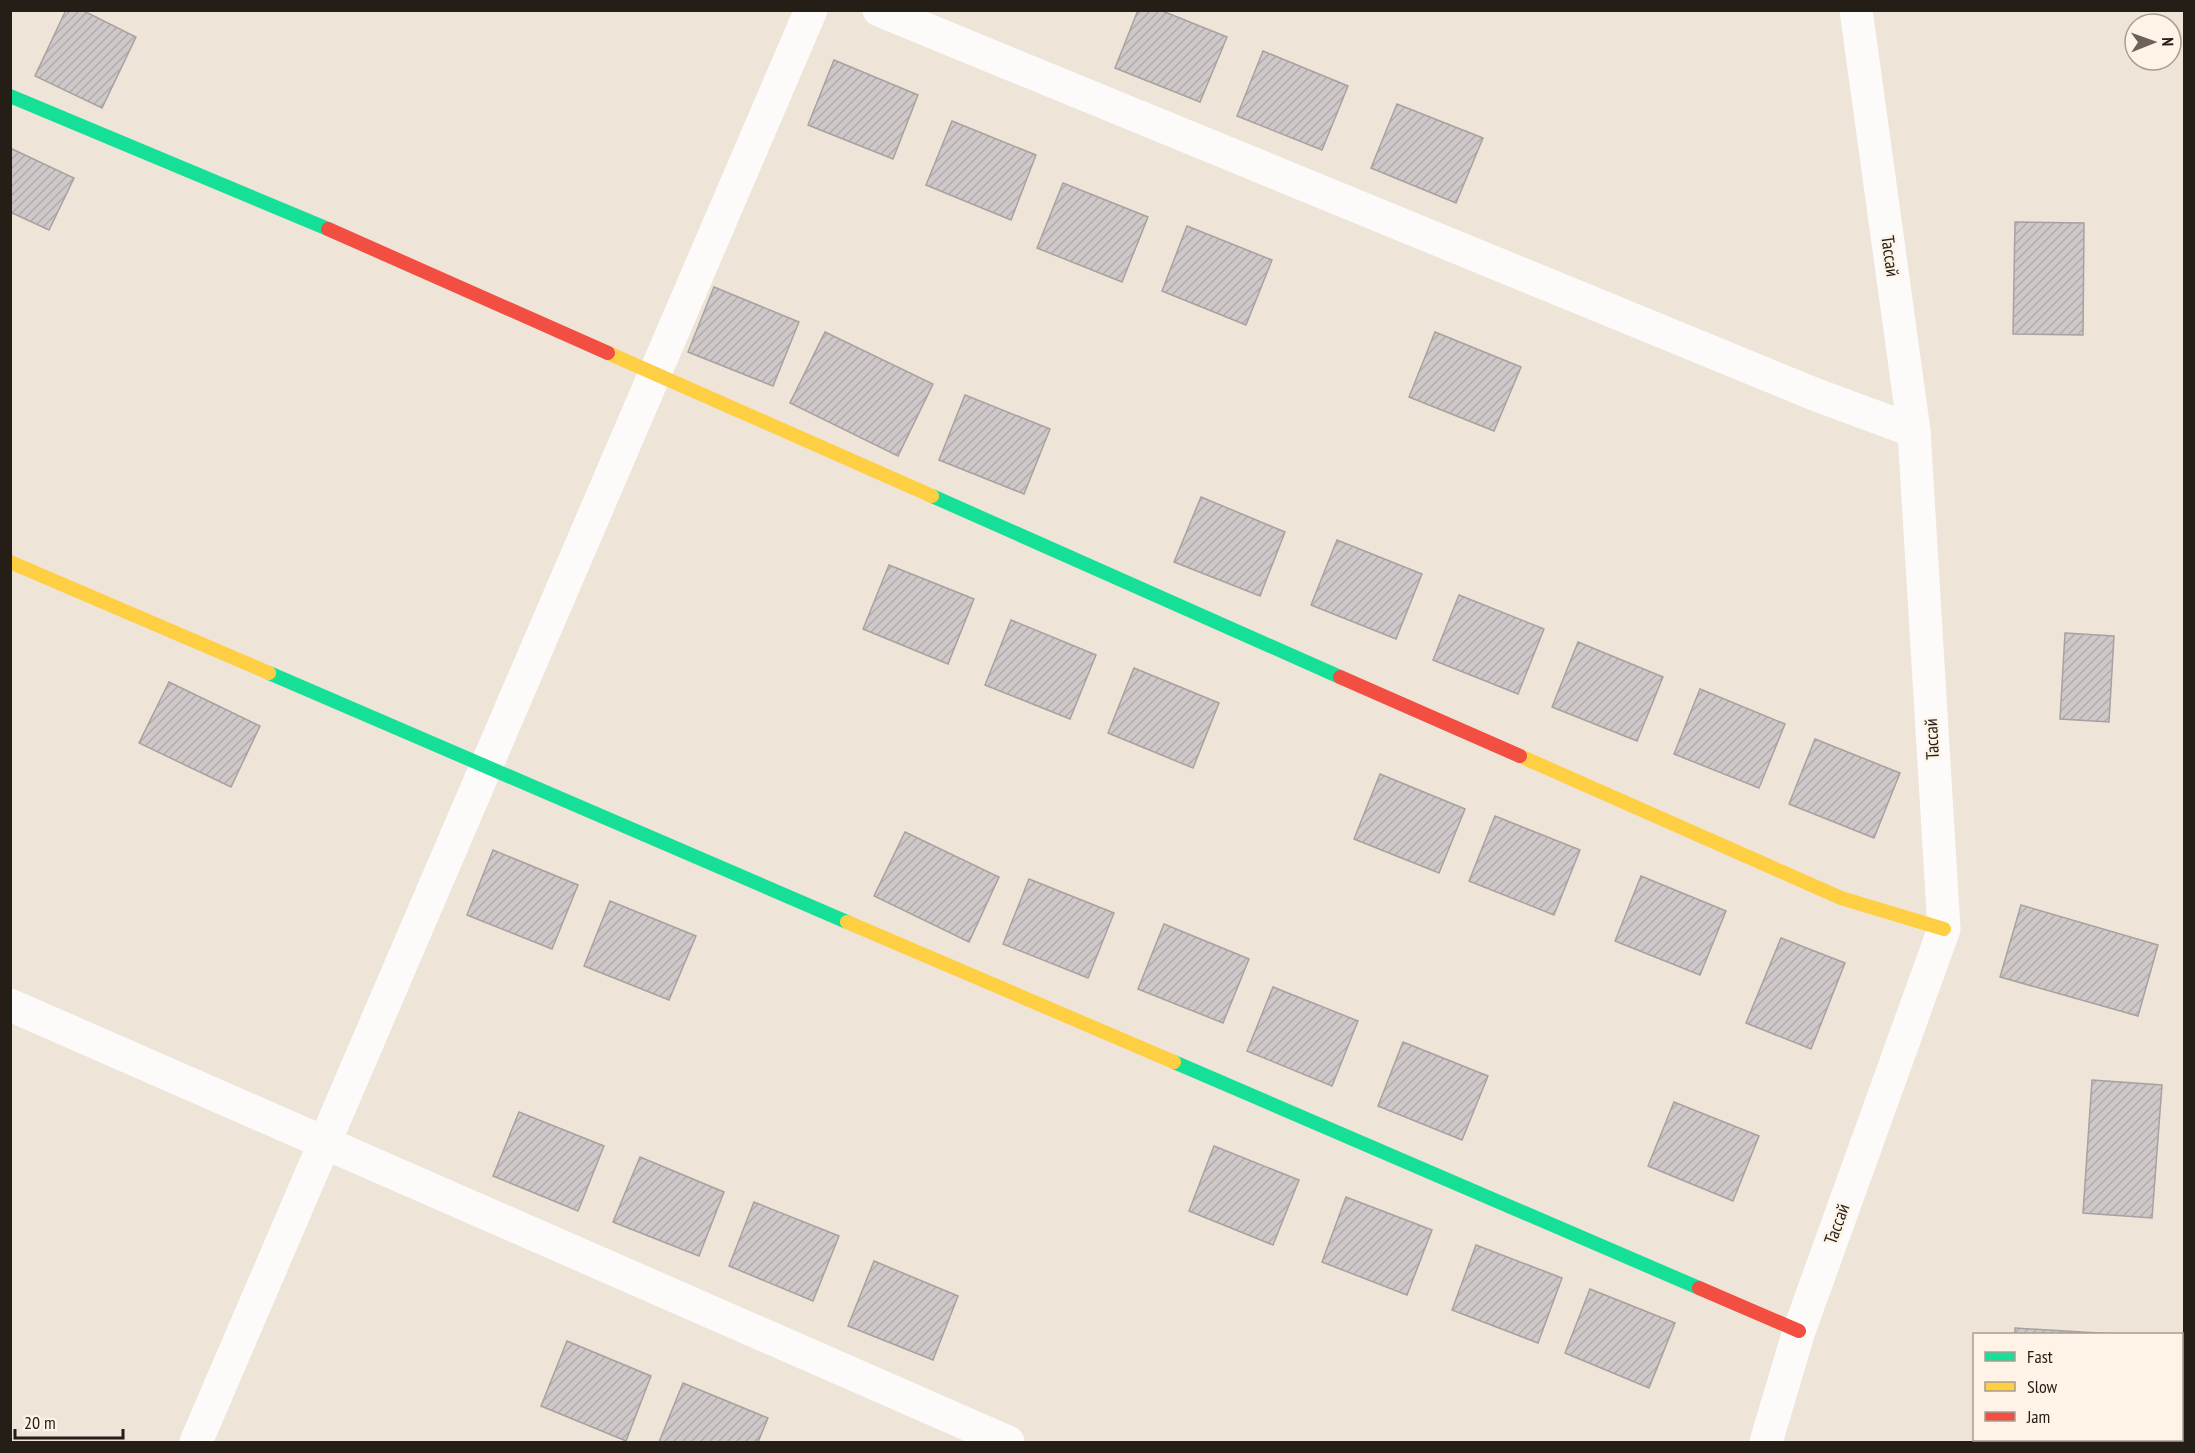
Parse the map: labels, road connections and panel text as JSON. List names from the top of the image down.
{
  "streets": {
    "street": ["Тассай"]
  },
  "legend": ["Fast", "Slow", "Jam"],
  "scale_bar": "20 m",
  "north": "right"
}
